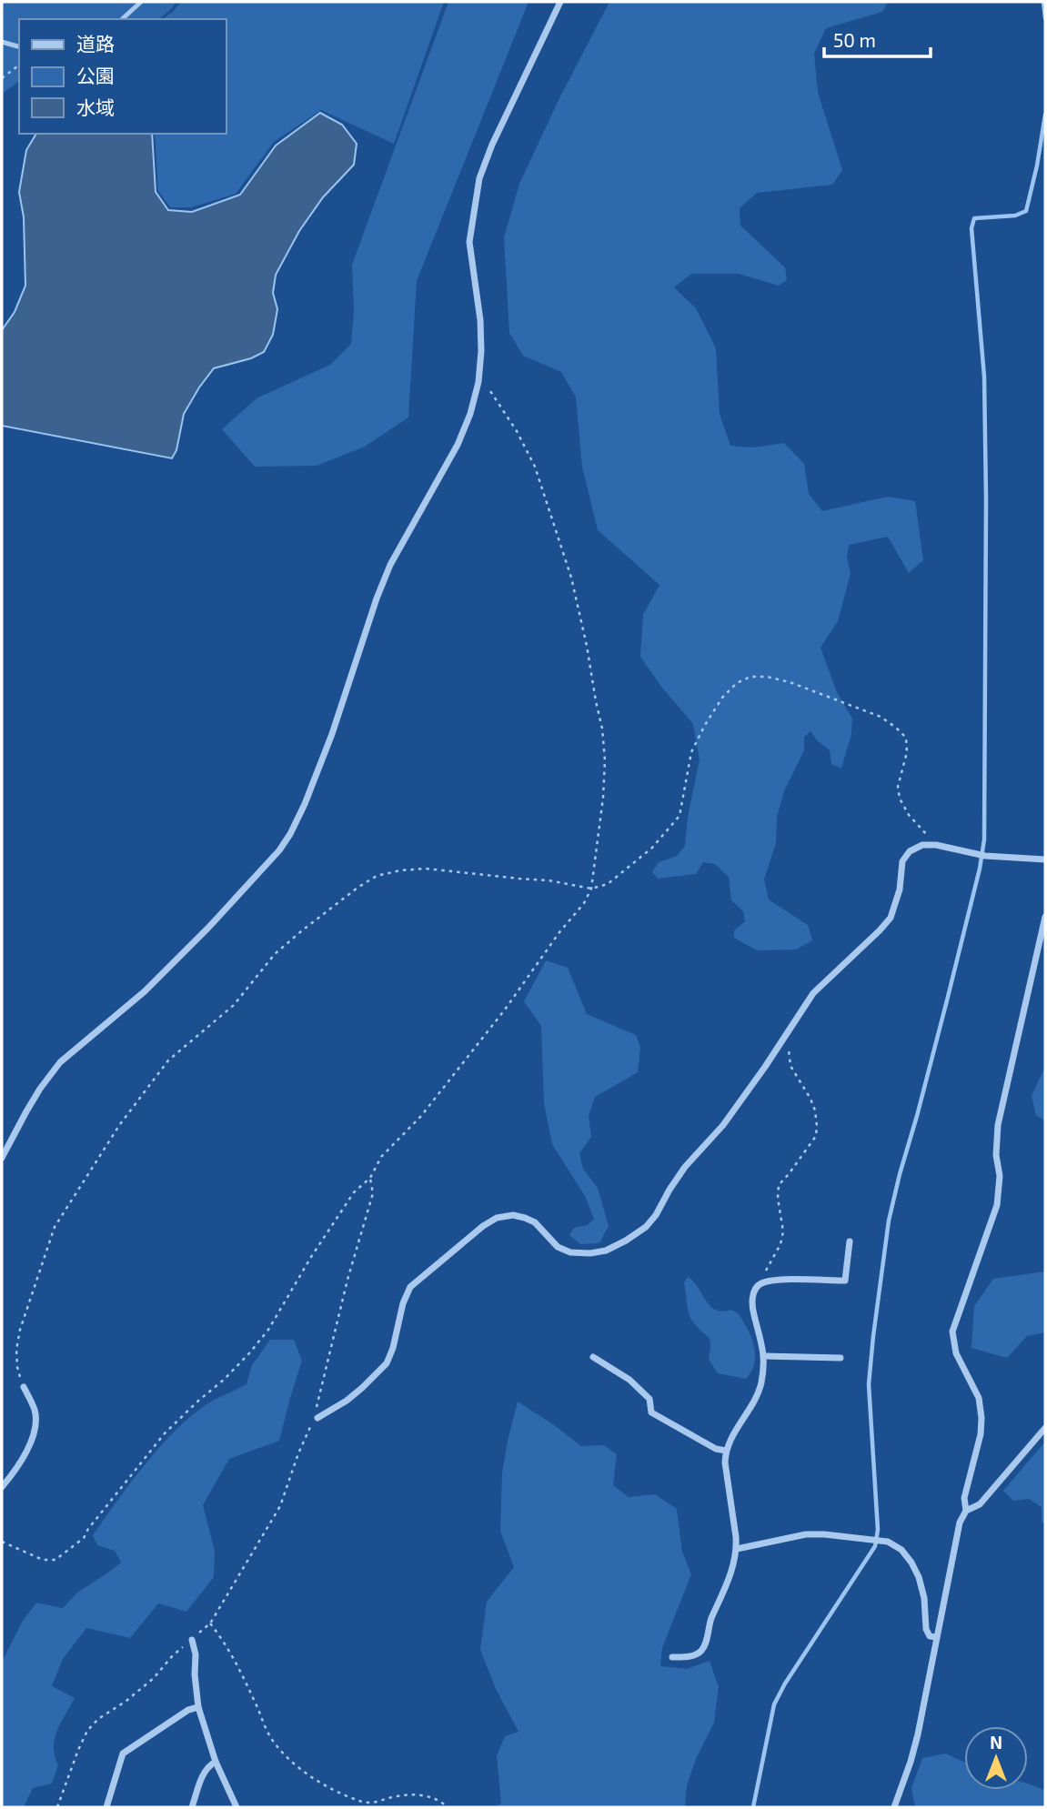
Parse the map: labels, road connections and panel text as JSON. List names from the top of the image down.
{
  "legend": ["道路", "公園", "水域"],
  "scale_bar": "50 m",
  "north": "top"
}
